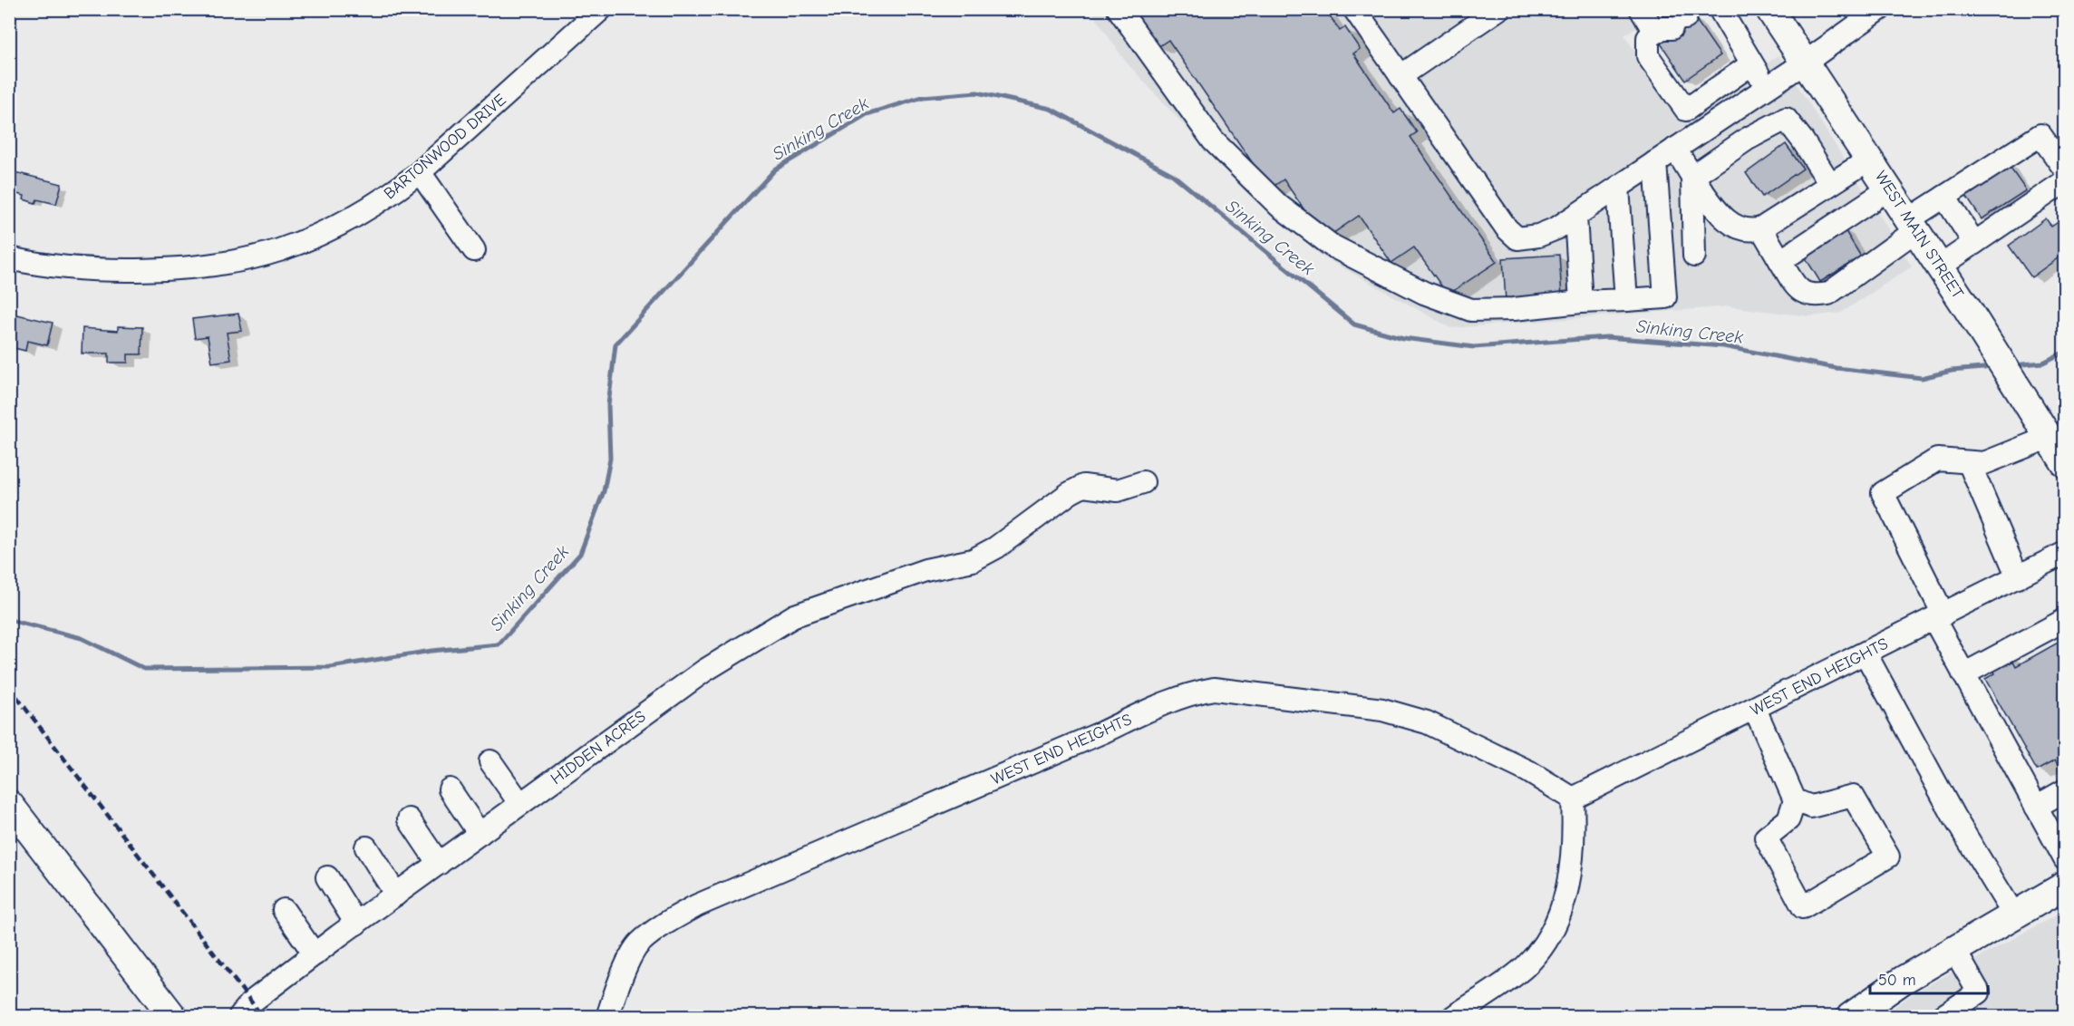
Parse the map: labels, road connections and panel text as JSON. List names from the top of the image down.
{
  "streets": {
    "main road": ["WEST MAIN STREET"],
    "street": ["BARTONWOOD DRIVE", "WEST END HEIGHTS", "HIDDEN ACRES"]
  },
  "water": ["Sinking Creek"],
  "scale_bar": "50 m"
}
